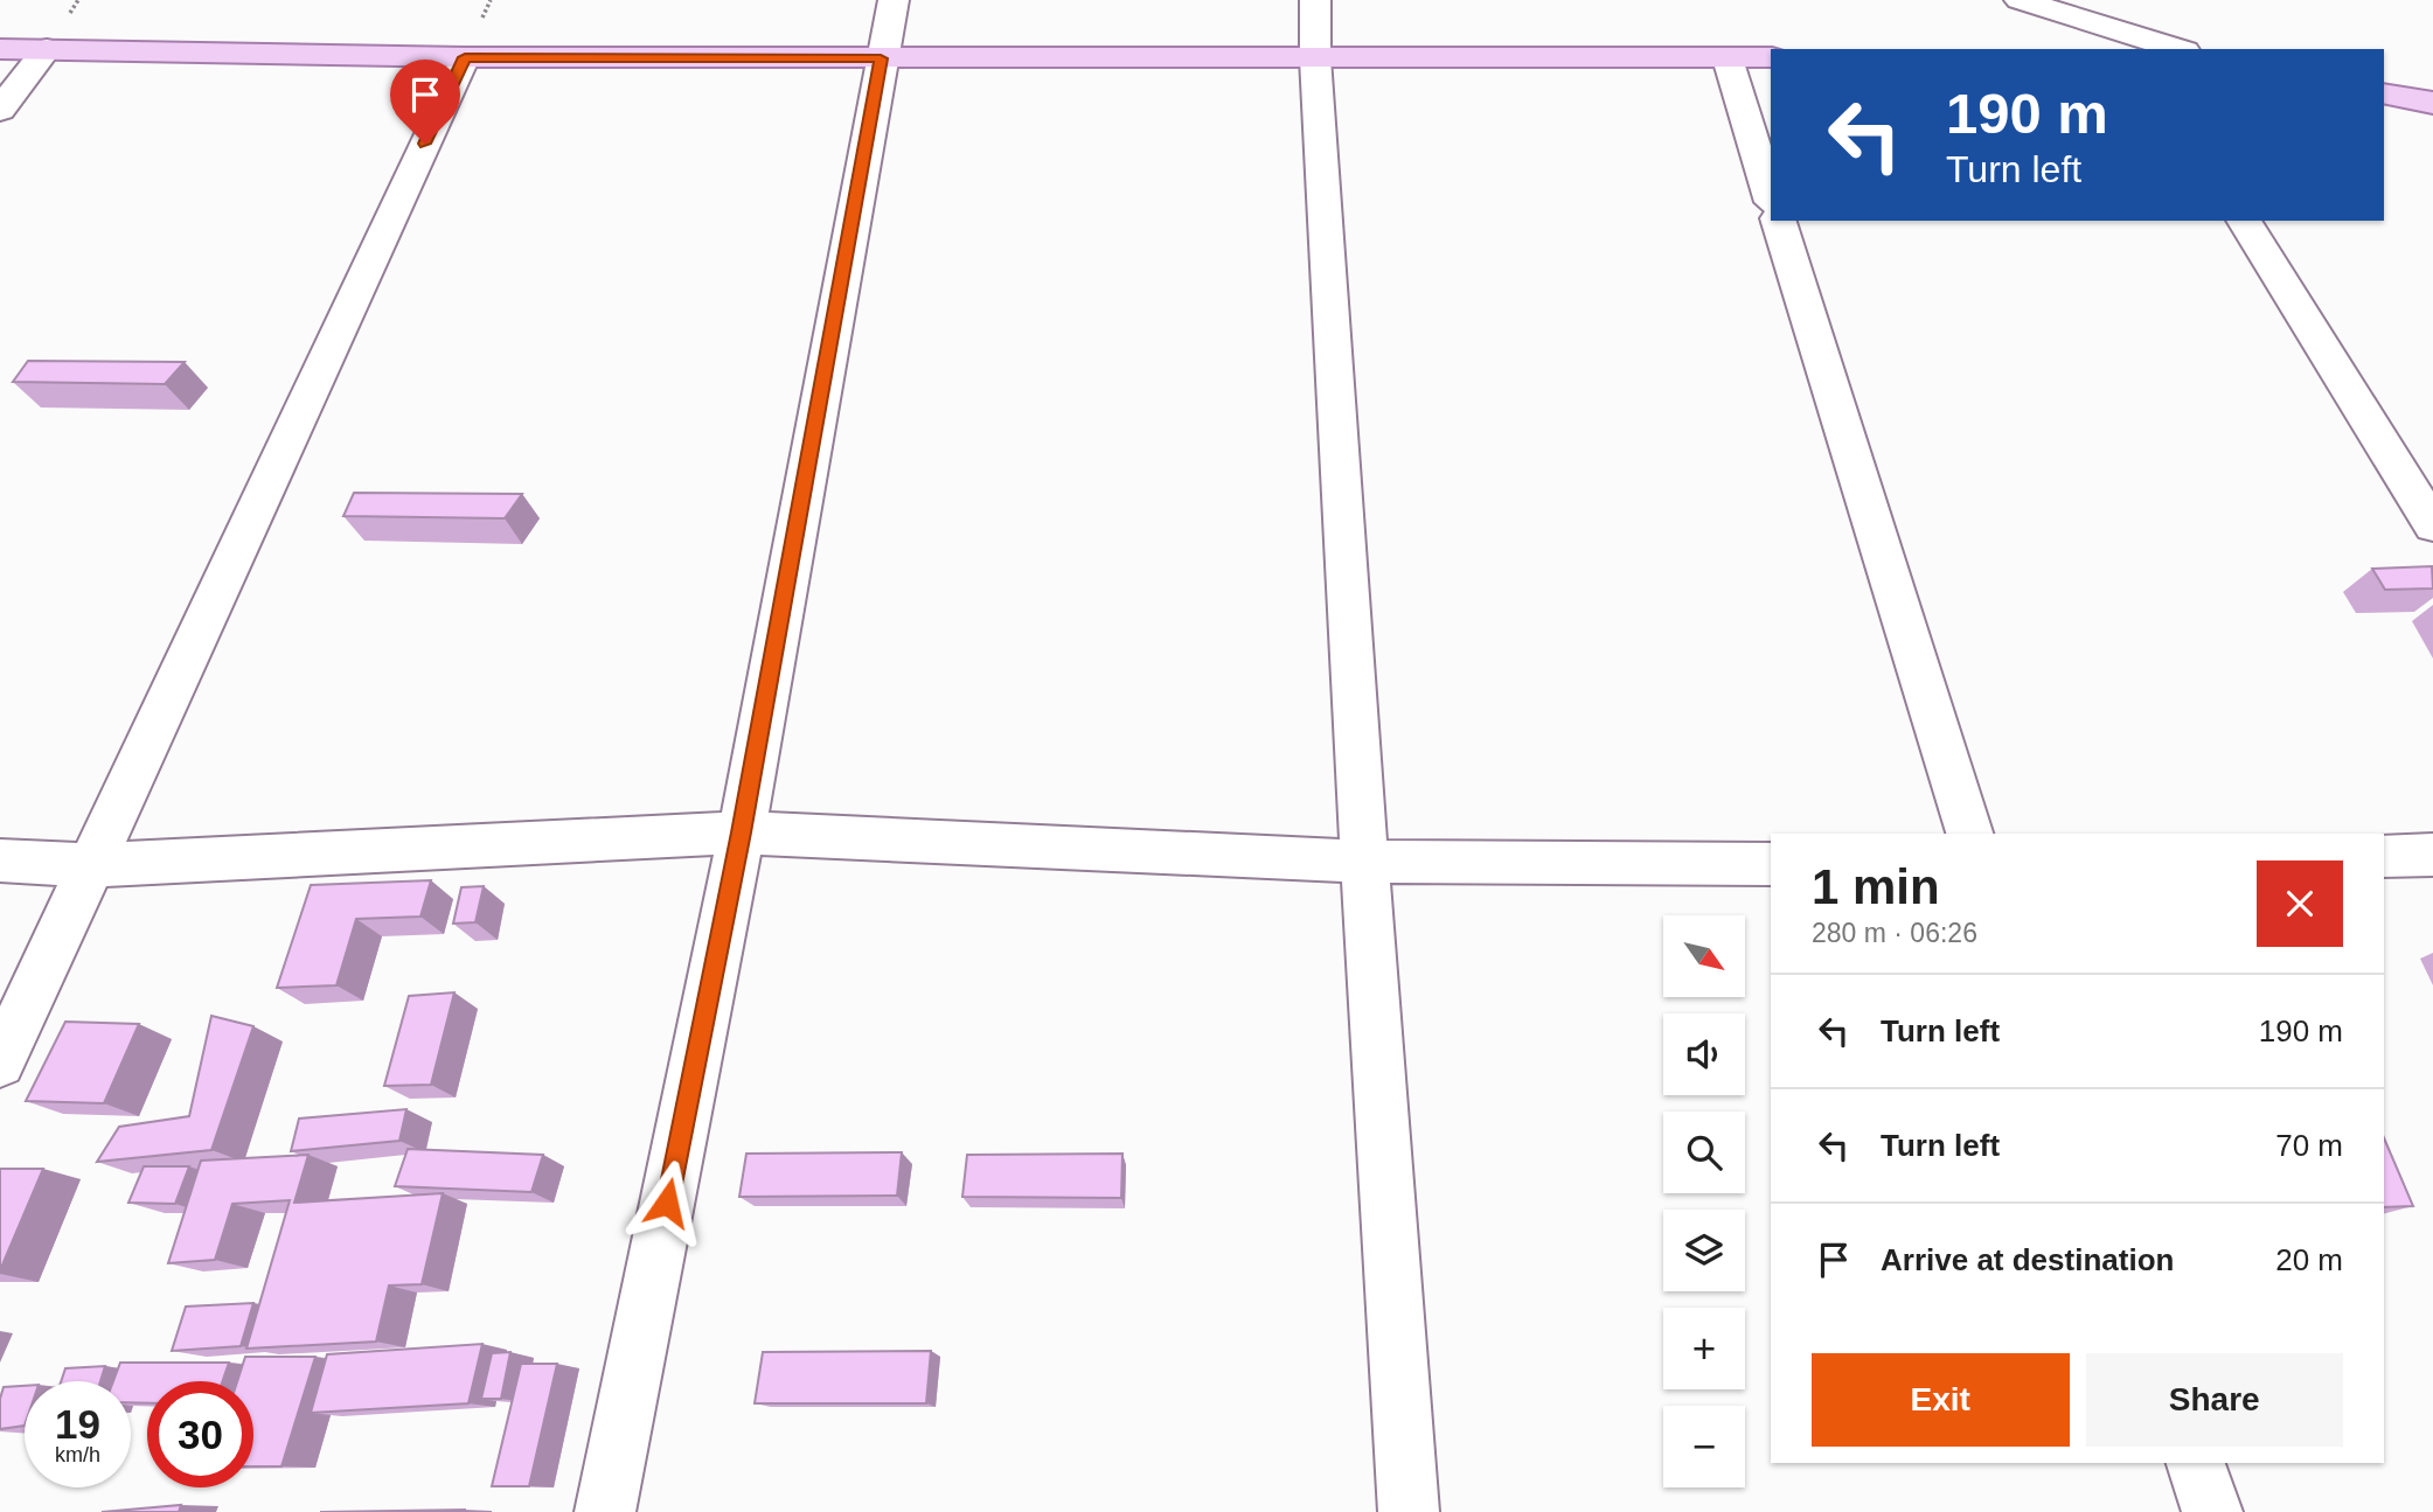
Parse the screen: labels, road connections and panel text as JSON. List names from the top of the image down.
{
  "north": "bottom right",
  "page": {
    "turn": ["190 m", "Turn left"],
    "heading": ["1 min", "280 m · 06:26"],
    "map_buttons": ["+", "−"],
    "list": [
      {
        "name": "Turn left",
        "value": "190 m"
      },
      {
        "name": "Turn left",
        "value": "70 m"
      },
      {
        "name": "Arrive at destination",
        "value": "20 m"
      }
    ],
    "buttons": ["Exit", "Share"],
    "speed": "19 km/h",
    "limit": "30"
  }
}
